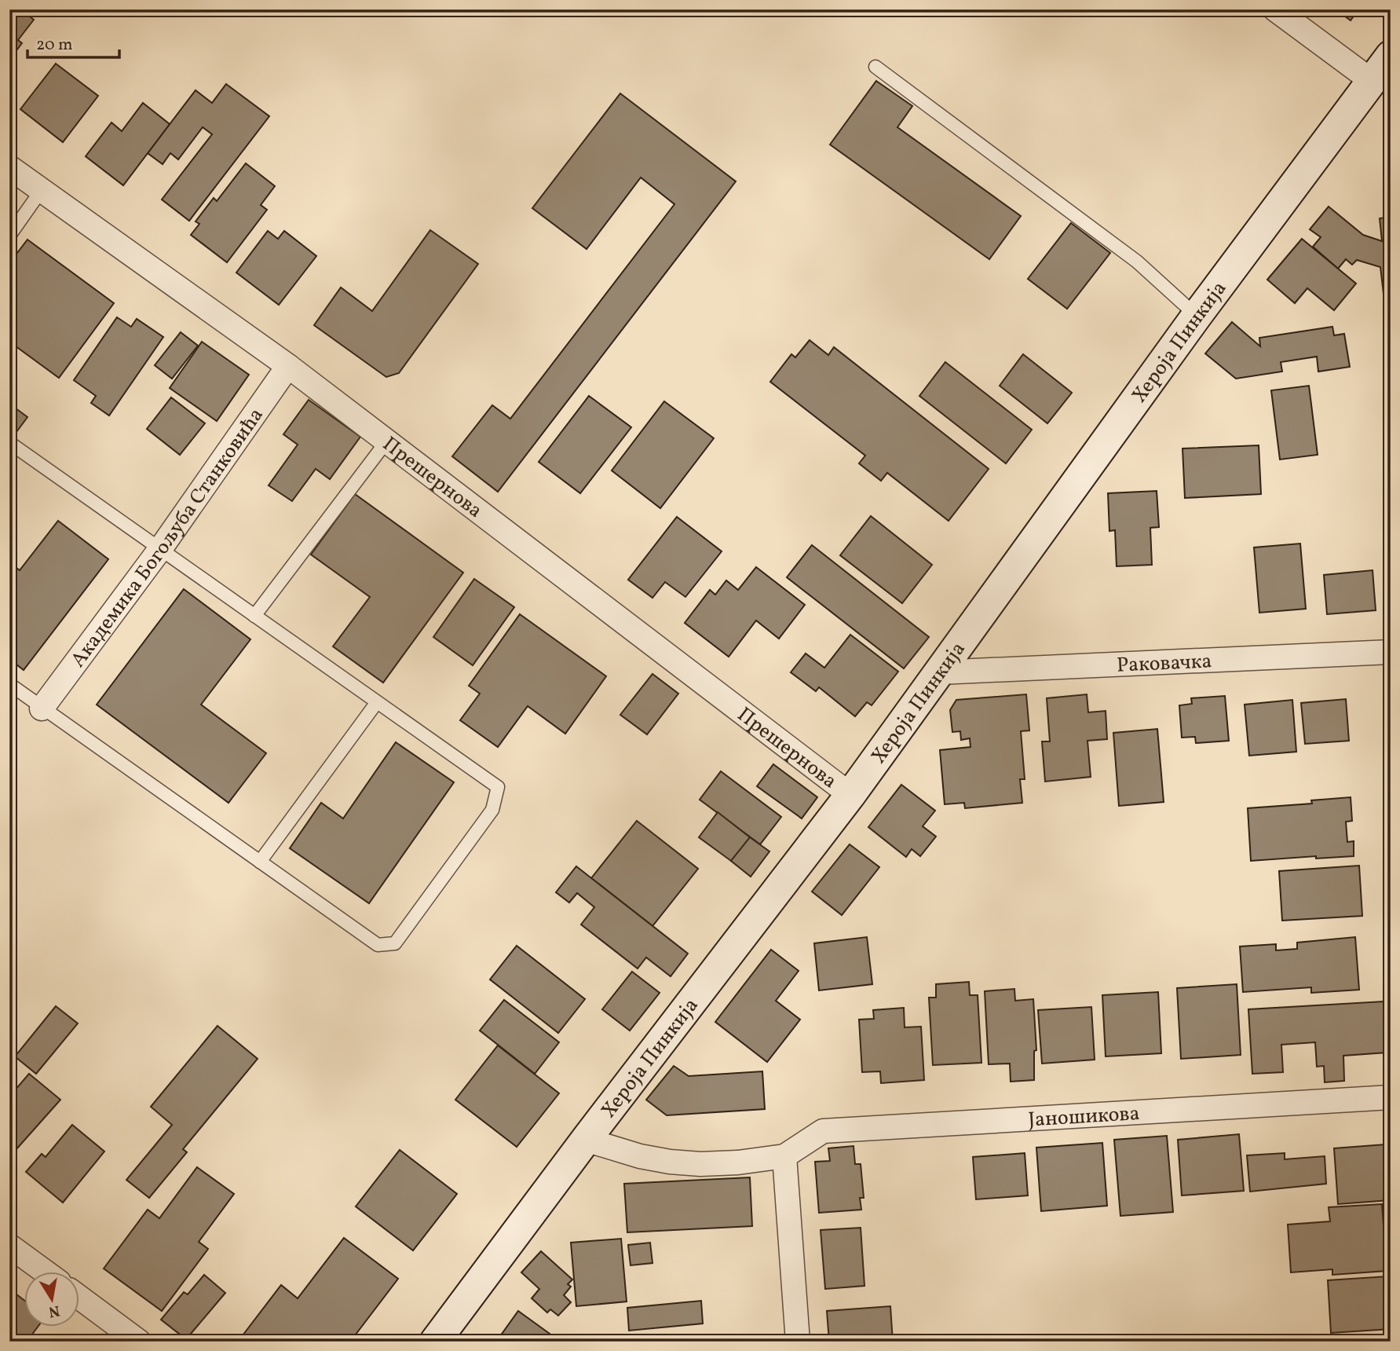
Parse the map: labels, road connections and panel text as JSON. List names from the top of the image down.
{
  "streets": {
    "street": [
      "Хероја Пинкија",
      "Прешернова",
      "Академика Богољуба Станковића",
      "Раковачка",
      "Јаношикова"
    ]
  },
  "crossings": [
    ["Хероја Пинкија", "Прешернова"],
    ["Хероја Пинкија", "Раковачка"],
    ["Хероја Пинкија", "Јаношикова"],
    ["Прешернова", "Академика Богољуба Станковића"]
  ],
  "scale_bar": "20 m",
  "north": "bottom"
}
